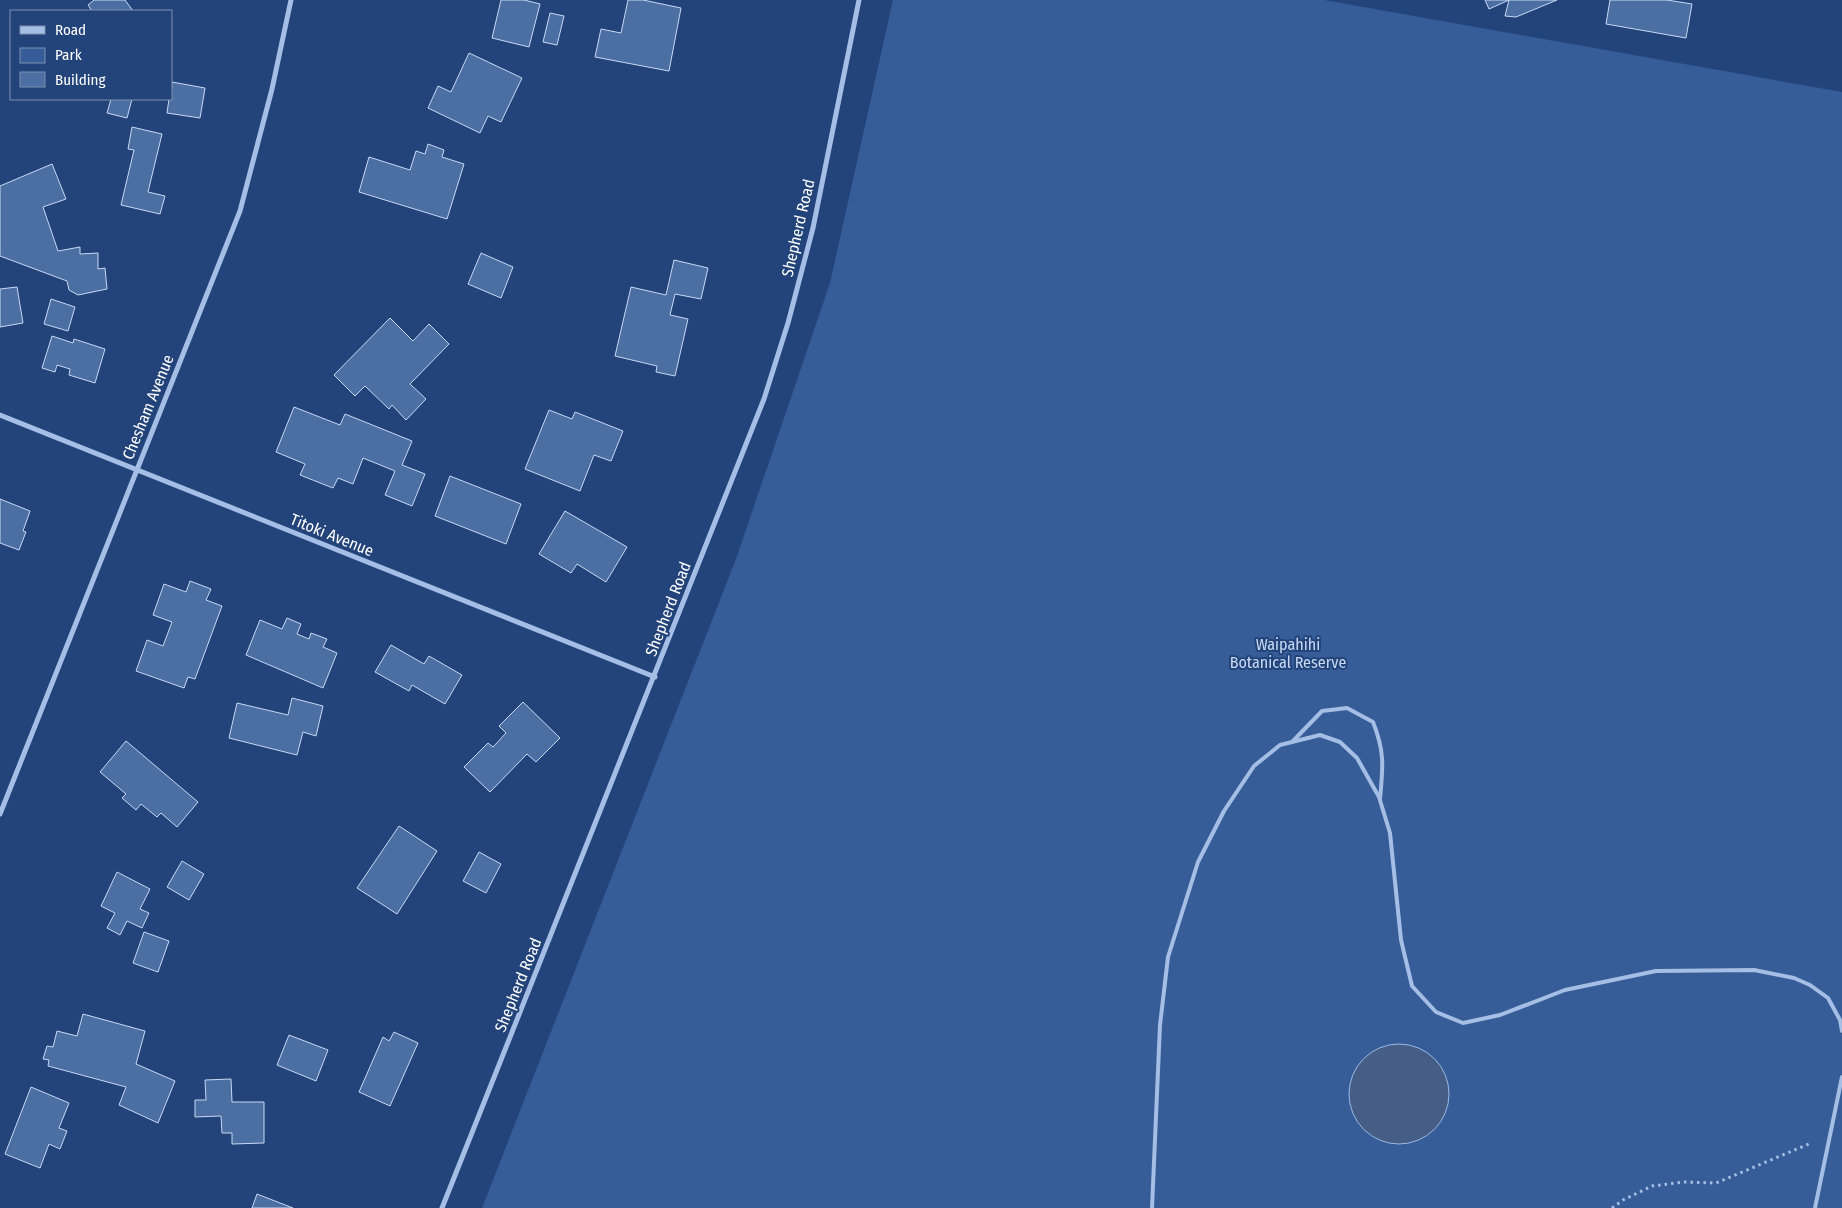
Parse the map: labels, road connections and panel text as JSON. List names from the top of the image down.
{
  "streets": {
    "street": ["Shepherd Road", "Chesham Avenue", "Titoki Avenue"]
  },
  "crossings": [
    ["Shepherd Road", "Titoki Avenue"],
    ["Chesham Avenue", "Titoki Avenue"]
  ],
  "parks": ["Waipahihi Botanical Reserve"],
  "legend": ["Road", "Park", "Building"]
}
